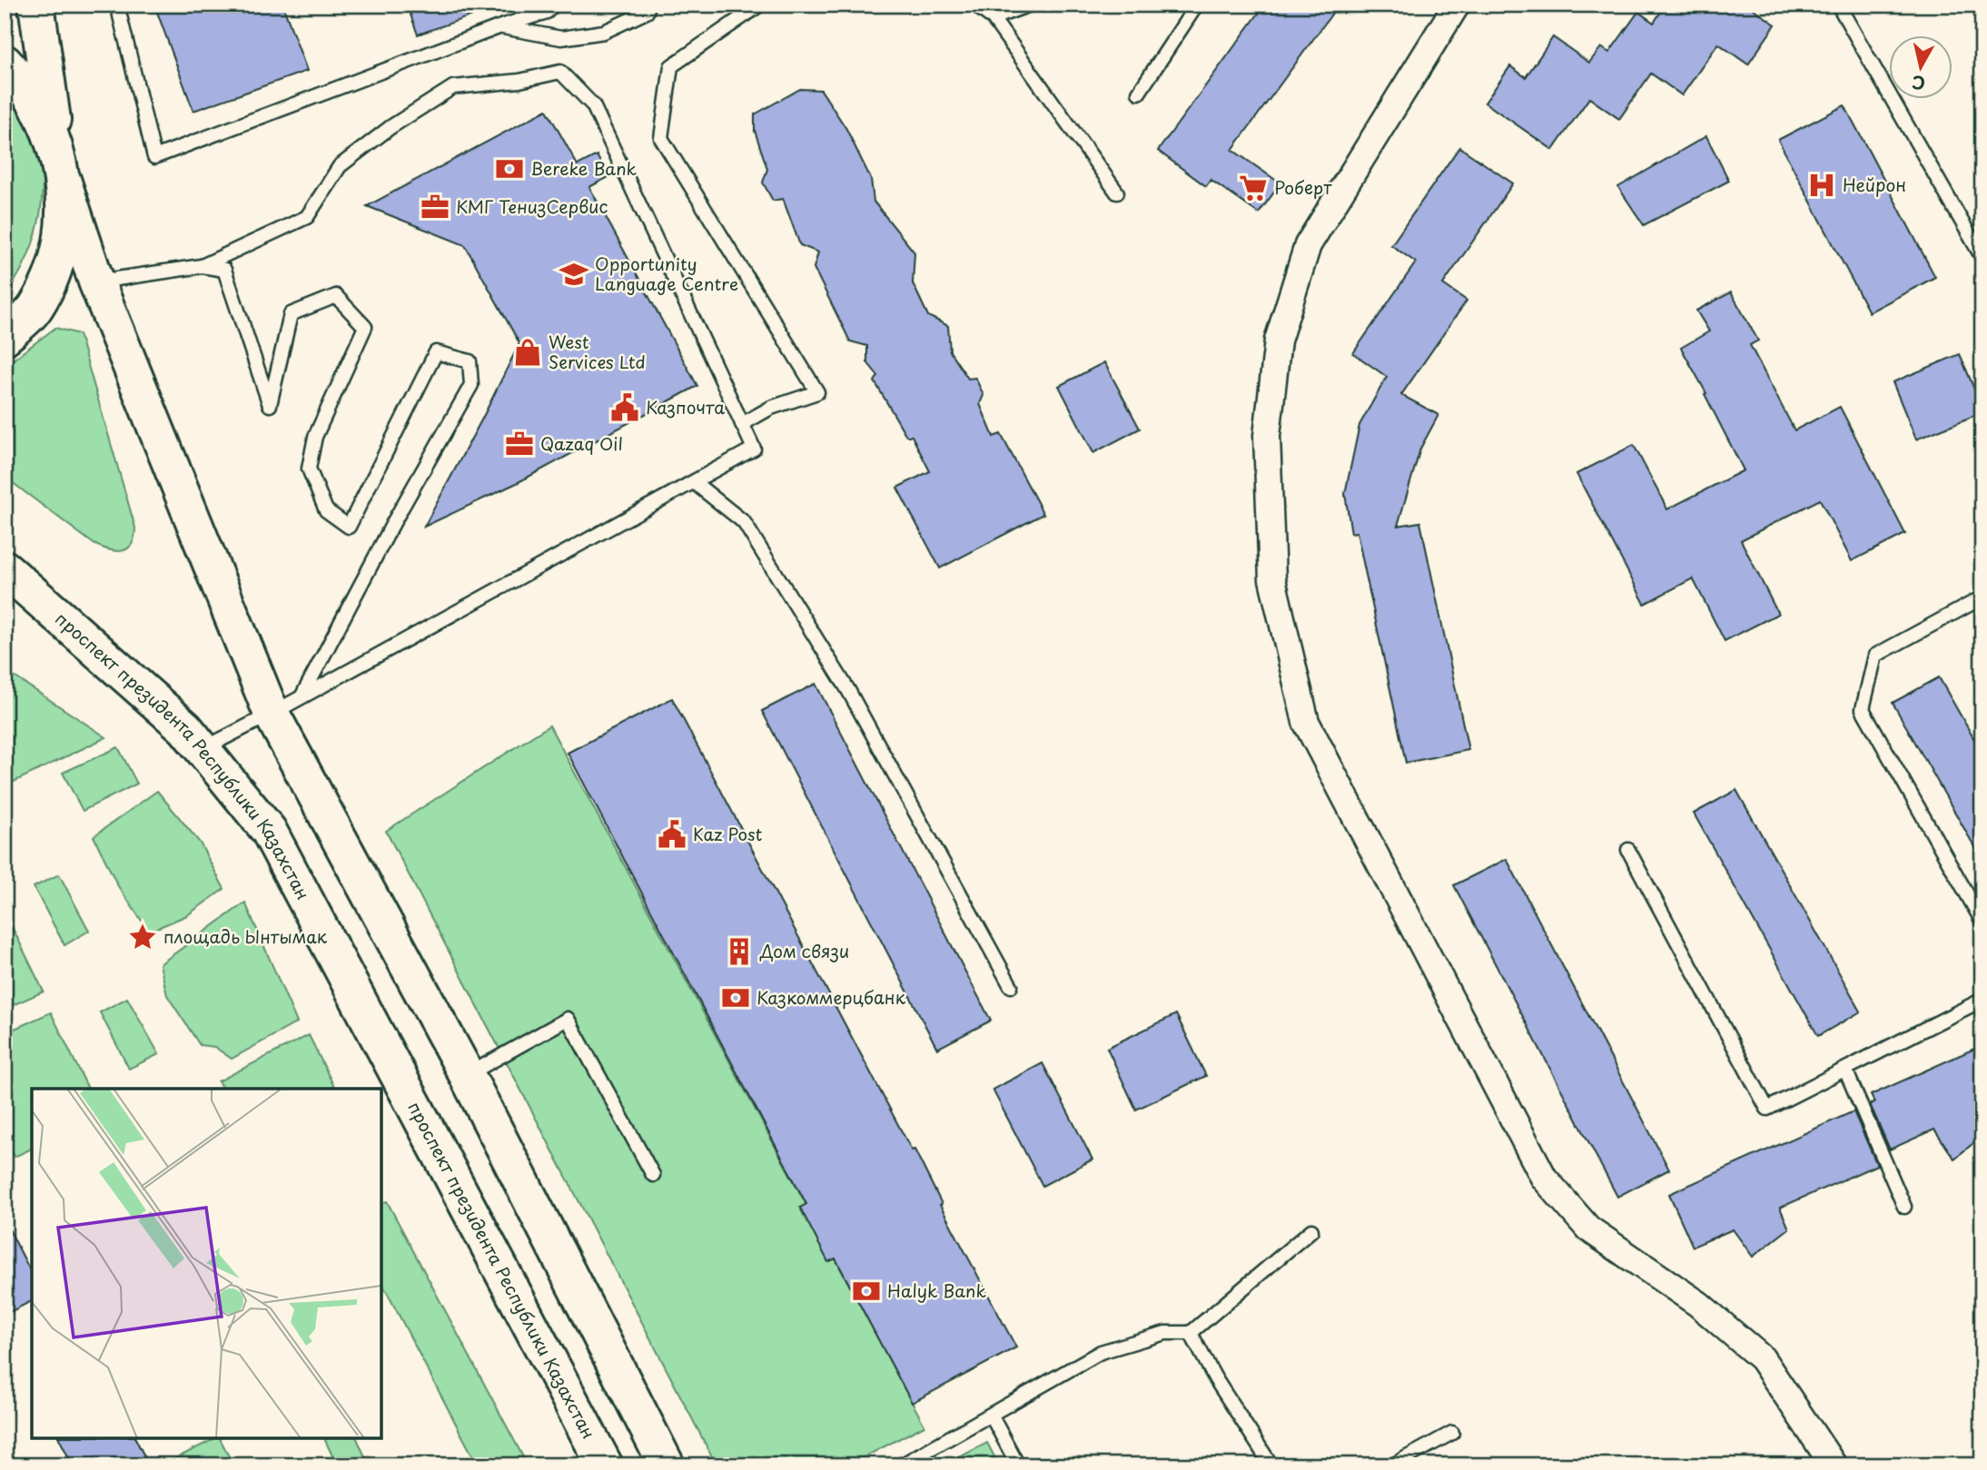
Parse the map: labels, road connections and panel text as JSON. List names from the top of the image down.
{
  "streets": {
    "main road": ["проспект президента Республики Казахстан"]
  },
  "places": {
    "bank": ["Bereke Bank", "Казкоммерцбанк", "Halyk Bank"],
    "hospital": ["Нейрон"],
    "supermarket": ["Роберт"],
    "office": ["КМГ ТенизСервис", "Qazaq Oil"],
    "school or university": ["Opportunity Language Centre"],
    "shop": ["West Services Ltd"],
    "public building": ["Казпочта", "Kaz Post"],
    "place": ["площадь Ынтымак"],
    "building": ["Дом связи"]
  },
  "north": "bottom"
}
